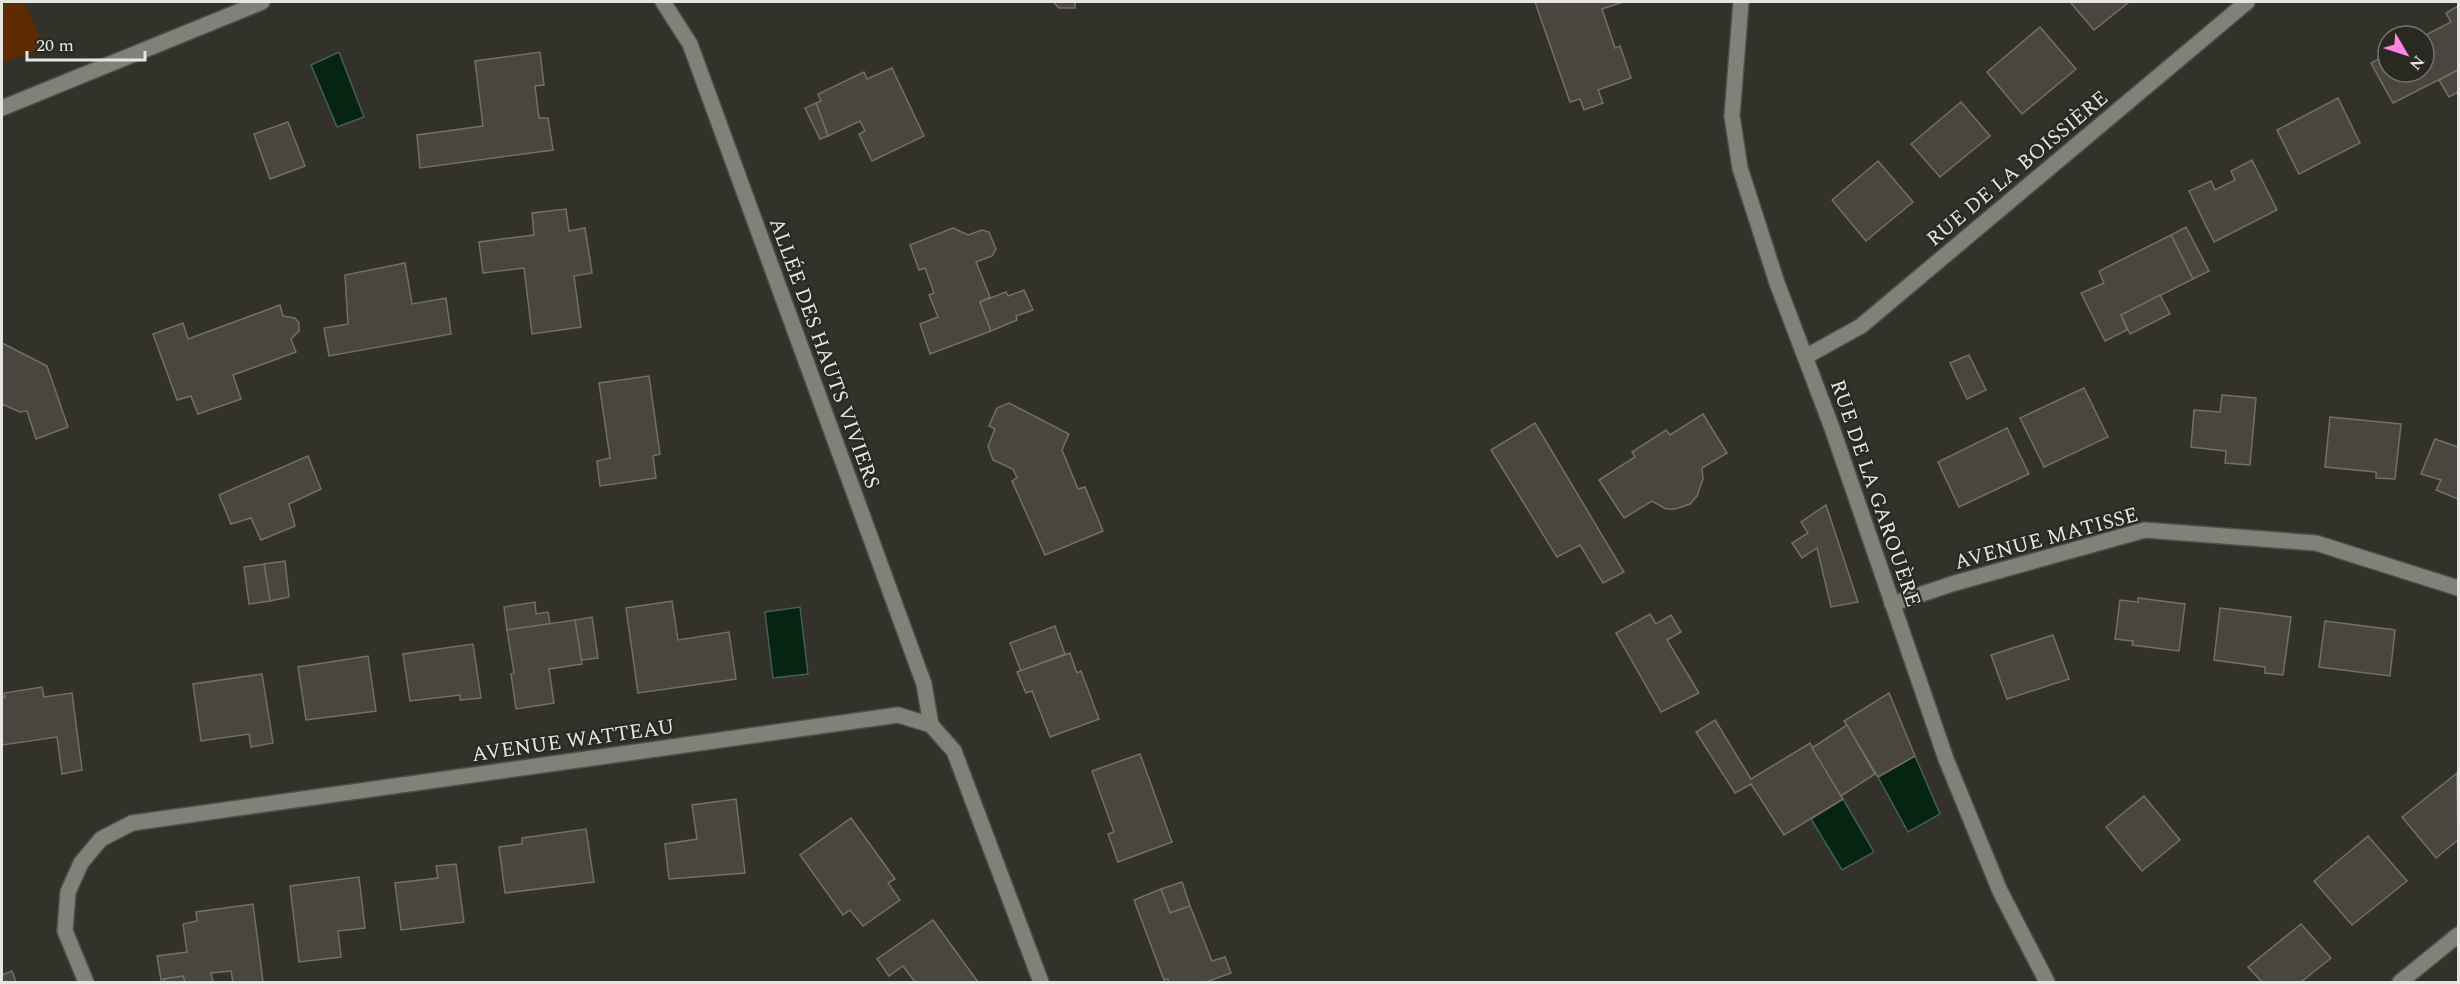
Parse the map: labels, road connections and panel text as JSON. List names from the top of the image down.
{
  "streets": {
    "street": [
      "RUE DE LA BOISSIÈRE",
      "ALLÉE DES HAUTS VIVIERS",
      "RUE DE LA GAROUÈRE",
      "AVENUE MATISSE",
      "AVENUE WATTEAU"
    ]
  },
  "crossings": [
    ["RUE DE LA BOISSIÈRE", "RUE DE LA GAROUÈRE"],
    ["ALLÉE DES HAUTS VIVIERS", "AVENUE WATTEAU"],
    ["RUE DE LA GAROUÈRE", "AVENUE MATISSE"]
  ],
  "scale_bar": "20 m",
  "north": "bottom right"
}
